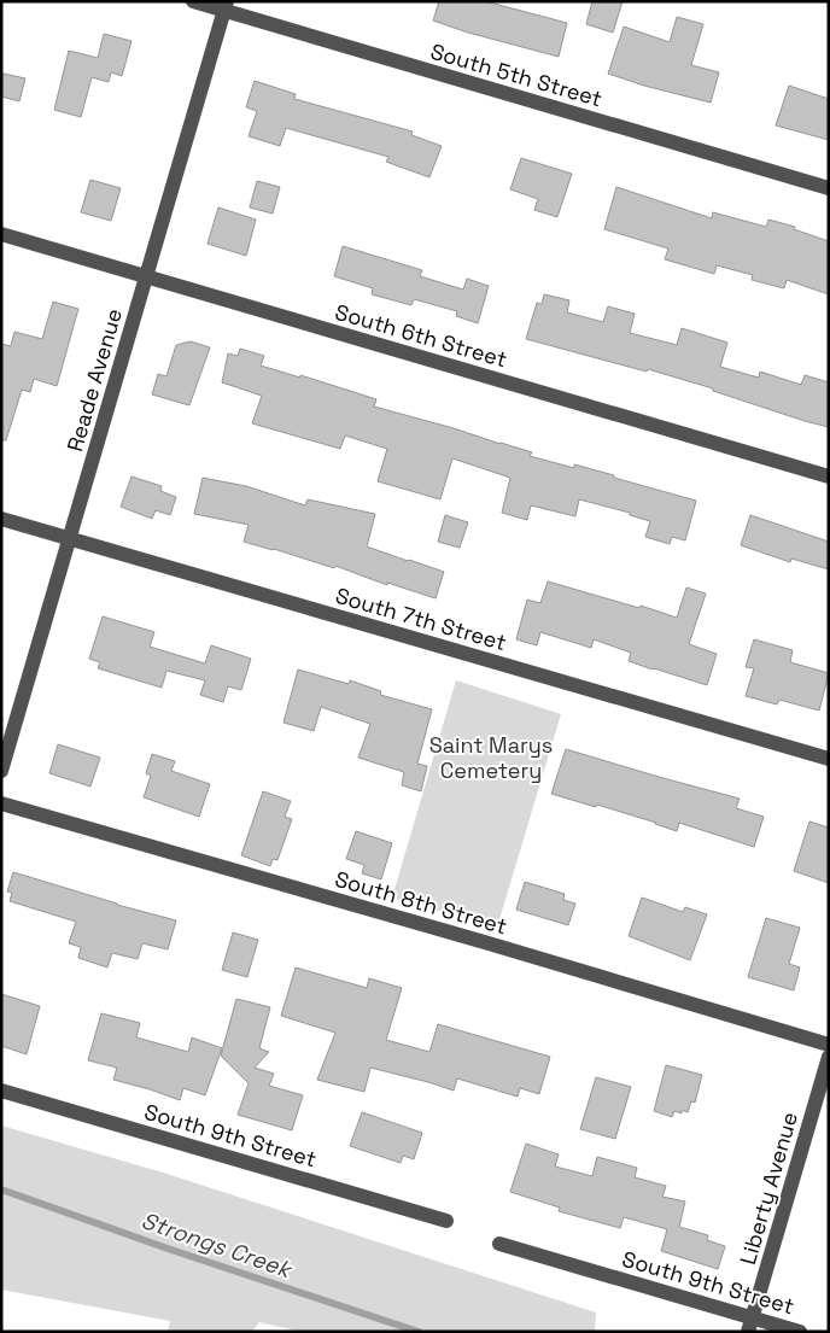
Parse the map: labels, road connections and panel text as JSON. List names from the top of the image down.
{
  "streets": {
    "street": [
      "South 5th Street",
      "South 6th Street",
      "Reade Avenue",
      "South 7th Street",
      "South 8th Street",
      "South 9th Street",
      "Liberty Avenue"
    ]
  },
  "crossings": [
    ["South 5th Street", "Reade Avenue"],
    ["South 6th Street", "Reade Avenue"],
    ["Reade Avenue", "South 7th Street"],
    ["South 9th Street", "Liberty Avenue"]
  ],
  "water": ["Strongs Creek"],
  "parks": ["Saint Marys Cemetery"]
}
